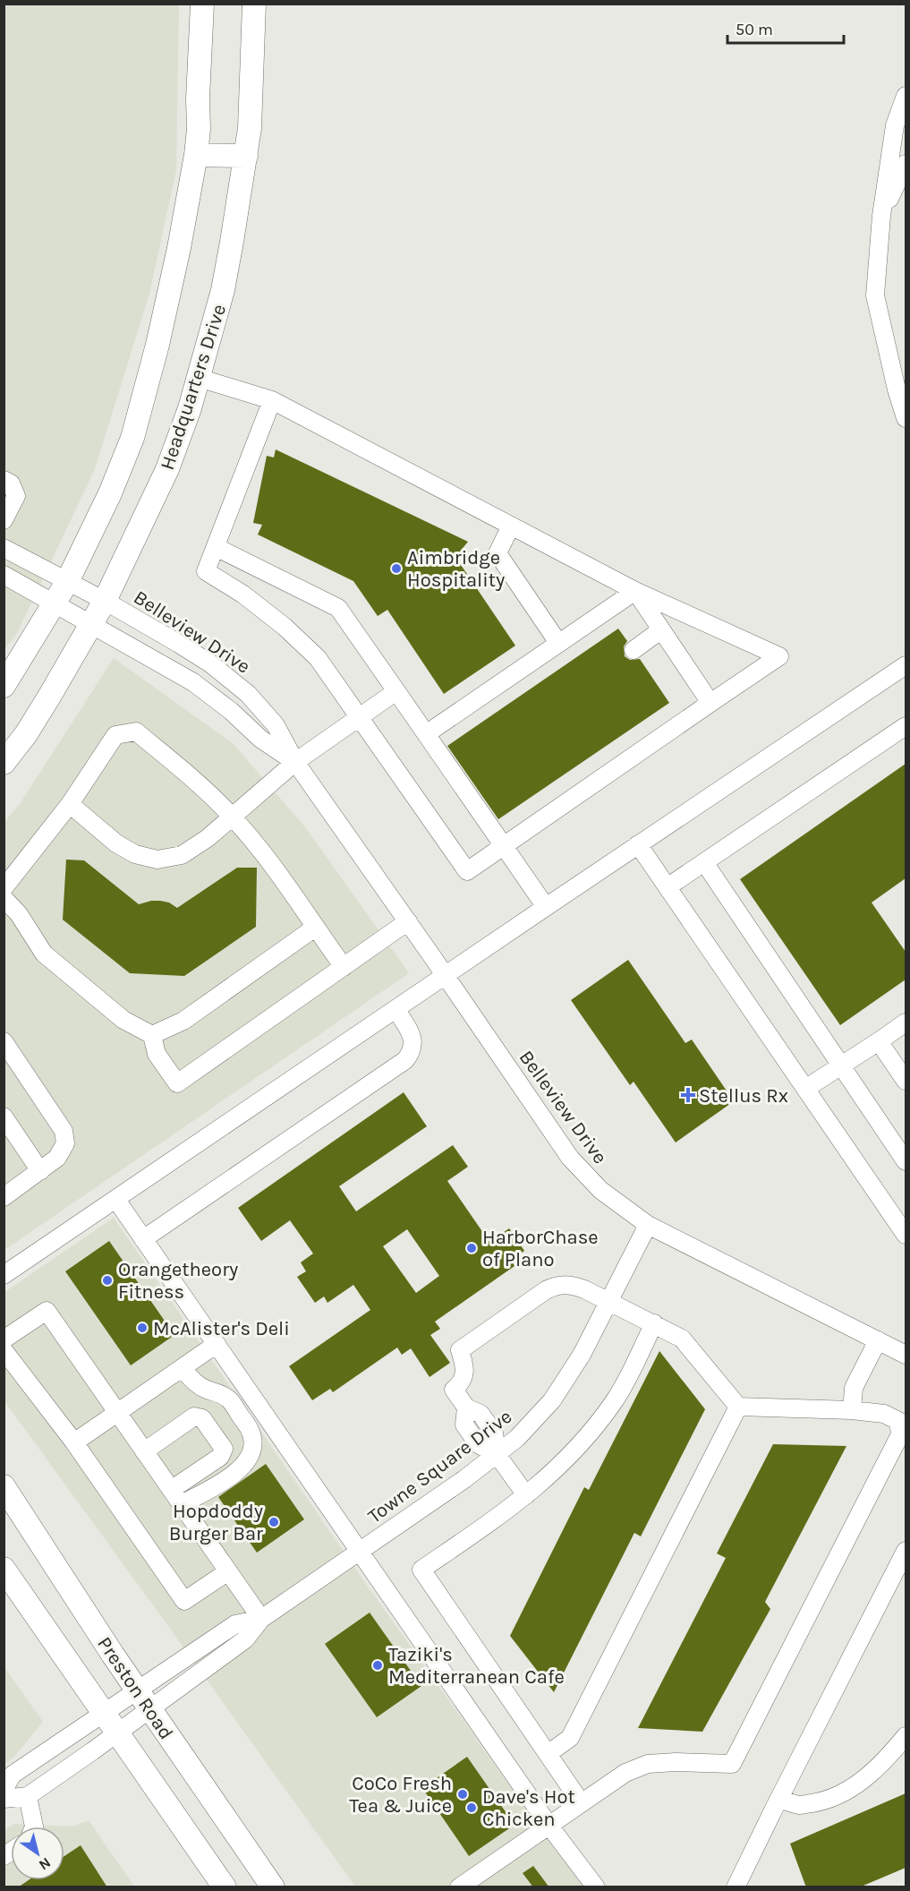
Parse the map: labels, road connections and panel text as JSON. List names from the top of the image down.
{
  "streets": {
    "main road": ["Headquarters Drive", "Preston Road"],
    "street": ["Belleview Drive", "Towne Square Drive"]
  },
  "crossings": [
    ["Headquarters Drive", "Belleview Drive"],
    ["Belleview Drive", "Towne Square Drive"],
    ["Towne Square Drive", "Preston Road"]
  ],
  "places": {
    "other": [
      "Aimbridge Hospitality",
      "HarborChase of Plano",
      "Orangetheory Fitness",
      "McAlister's Deli",
      "Hopdoddy Burger Bar",
      "Taziki's Mediterranean Cafe",
      "CoCo Fresh Tea & Juice",
      "Dave's Hot Chicken"
    ],
    "health": ["Stellus Rx"]
  },
  "scale_bar": "50 m",
  "north": "bottom right"
}
